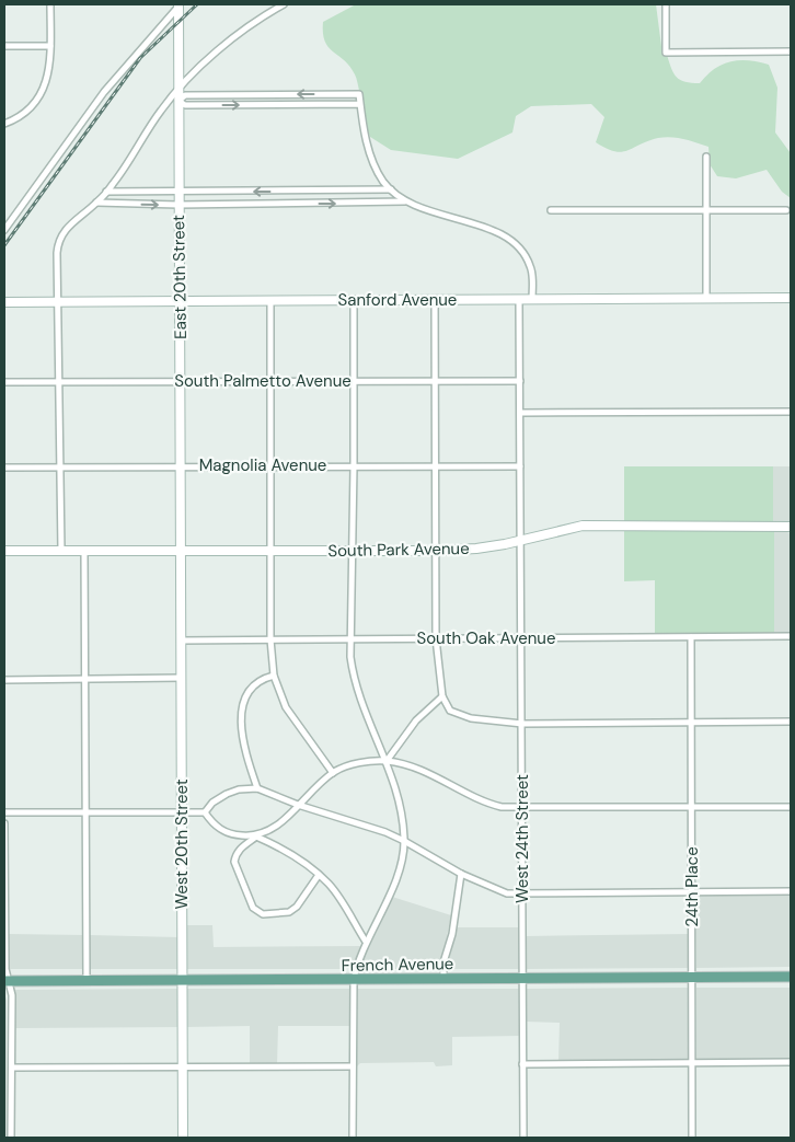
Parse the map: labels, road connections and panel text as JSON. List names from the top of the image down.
{
  "streets": {
    "main road": ["French Avenue"],
    "street": [
      "East 20th Street",
      "Sanford Avenue",
      "South Palmetto Avenue",
      "Magnolia Avenue",
      "South Park Avenue",
      "South Oak Avenue",
      "West 24th Street",
      "West 20th Street",
      "24th Place"
    ]
  },
  "crossings": [
    ["East 20th Street", "Sanford Avenue"],
    ["East 20th Street", "South Palmetto Avenue"],
    ["East 20th Street", "Magnolia Avenue"],
    ["East 20th Street", "South Park Avenue"],
    ["East 20th Street", "West 20th Street"],
    ["Sanford Avenue", "West 24th Street"],
    ["South Palmetto Avenue", "West 24th Street"],
    ["Magnolia Avenue", "West 24th Street"],
    ["South Park Avenue", "West 24th Street"],
    ["South Park Avenue", "West 20th Street"],
    ["South Oak Avenue", "West 24th Street"],
    ["South Oak Avenue", "West 20th Street"],
    ["South Oak Avenue", "24th Place"],
    ["West 24th Street", "French Avenue"],
    ["West 20th Street", "French Avenue"],
    ["24th Place", "French Avenue"]
  ]
}
